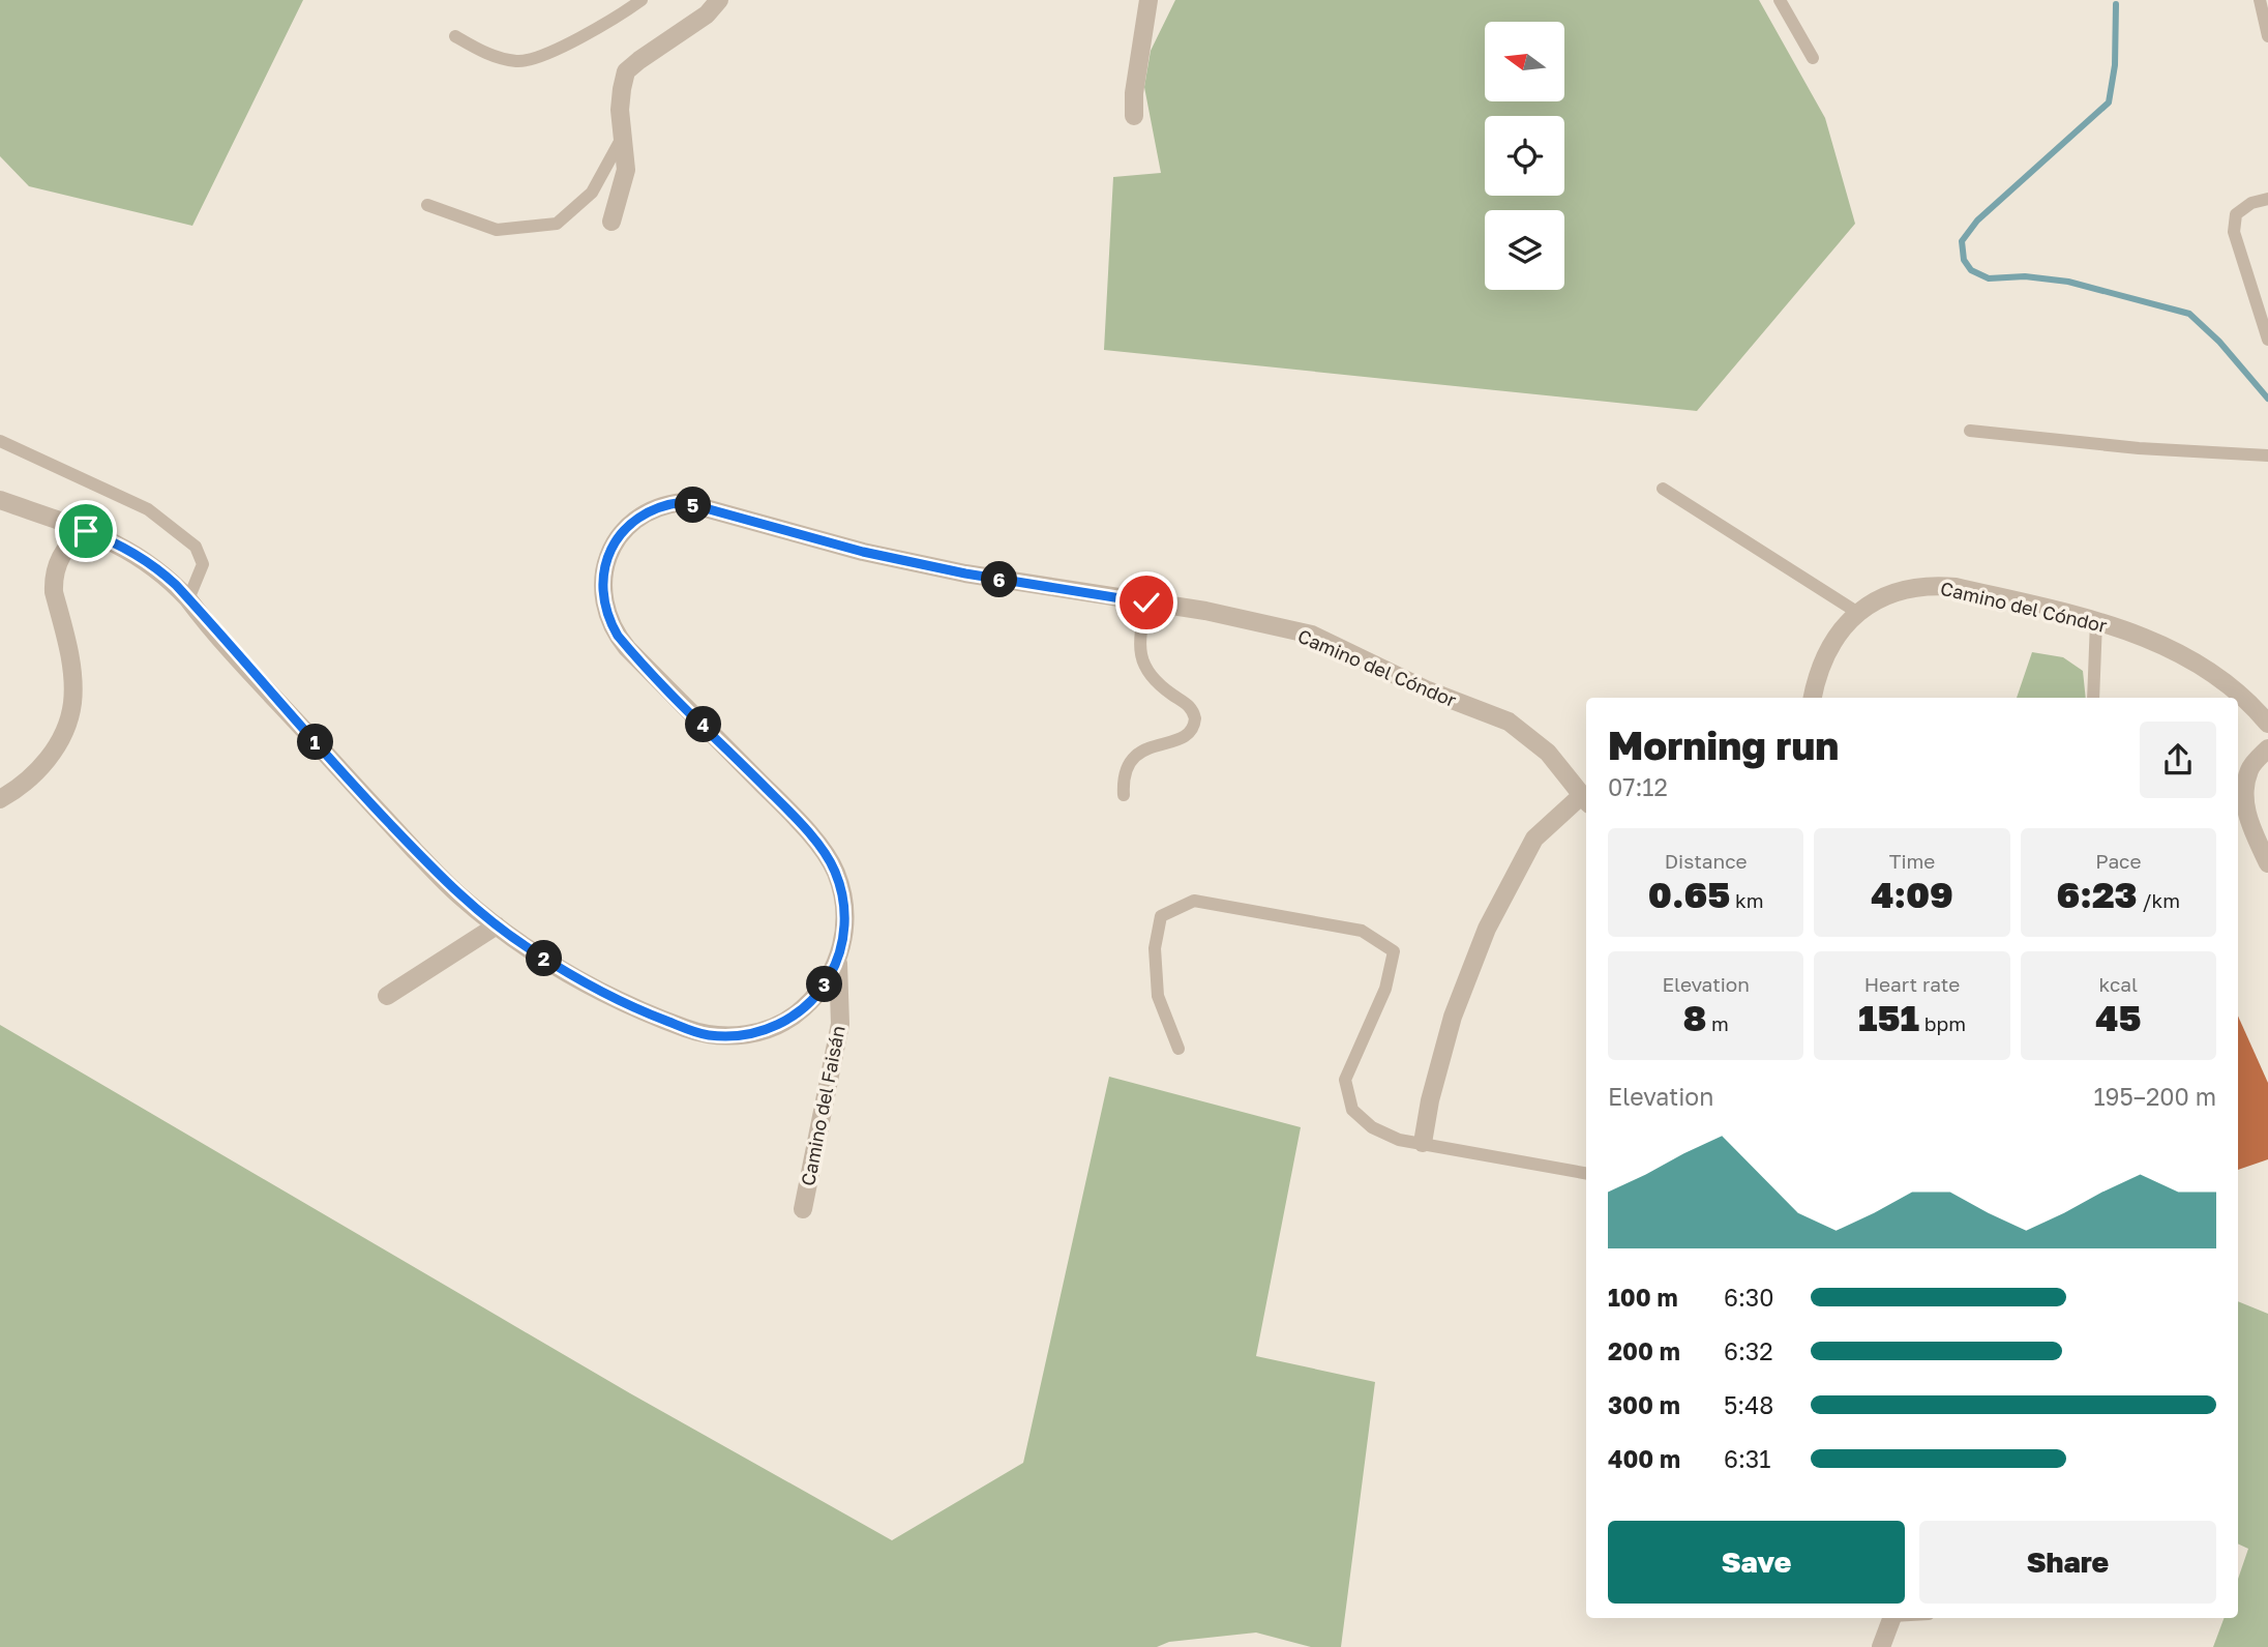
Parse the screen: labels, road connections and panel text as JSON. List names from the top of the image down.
{
  "streets": {
    "street": ["Camino del Cóndor", "Camino del Faisán"]
  },
  "crossings": [
    ["Camino del Cóndor", "Camino del Faisán"]
  ],
  "north": "left",
  "page": {
    "pins": [
      "5",
      "6",
      "4",
      "1",
      "2",
      "3"
    ],
    "heading": ["Morning run", "07:12"],
    "stats": [
      ["Distance", "0.65 km"],
      ["Time", "4:09"],
      ["Pace", "6:23 /km"],
      ["Elevation", "8 m"],
      ["Heart rate", "151 bpm"],
      ["kcal", "45"]
    ],
    "chart": ["Elevation", "195–200 m"],
    "list": [
      {
        "name": "100 m",
        "note": "6:30"
      },
      {
        "name": "200 m",
        "note": "6:32"
      },
      {
        "name": "300 m",
        "note": "5:48"
      },
      {
        "name": "400 m",
        "note": "6:31"
      }
    ],
    "buttons": ["Save", "Share"]
  }
}
